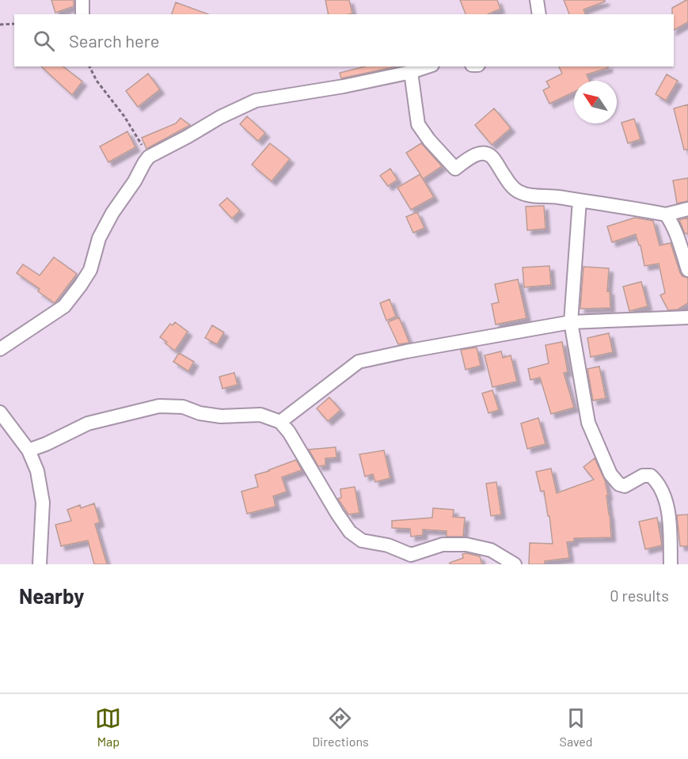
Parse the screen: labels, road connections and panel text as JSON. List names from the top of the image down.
{
  "north": "top left",
  "page": {
    "search": "Search here",
    "heading": ["Nearby", "0 results"],
    "nav": ["Map", "Directions", "Saved"]
  }
}
